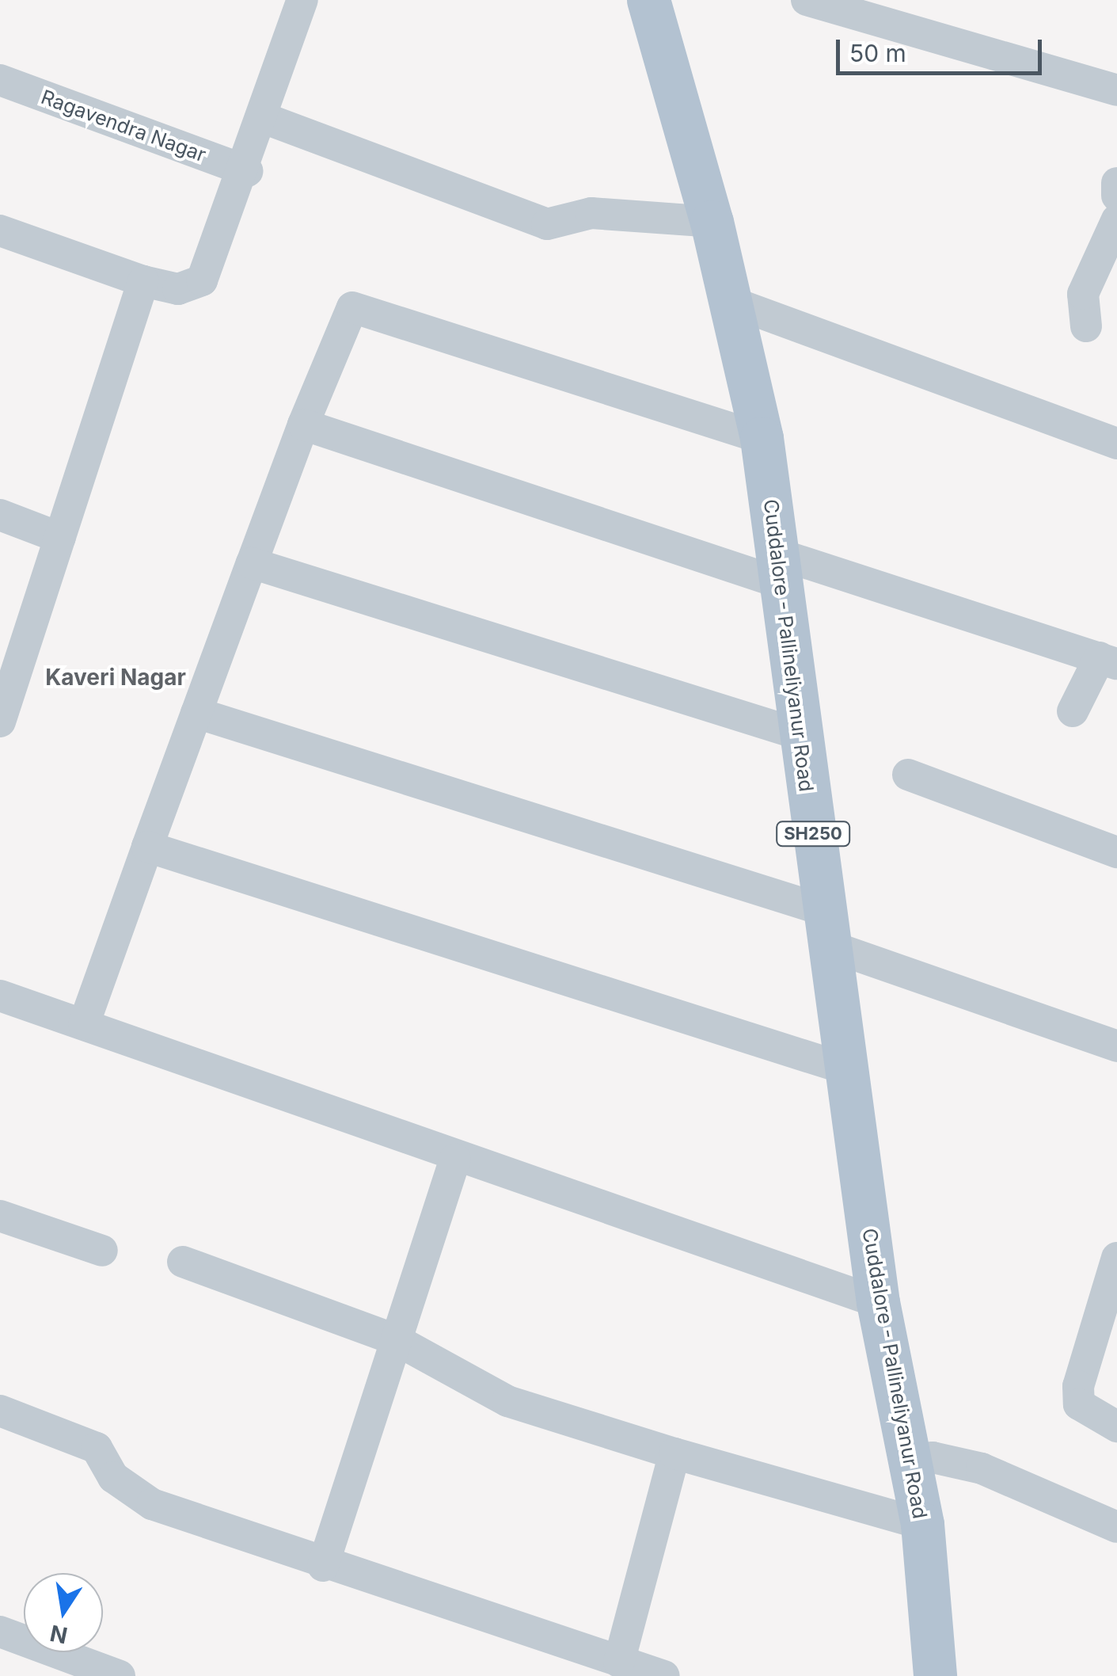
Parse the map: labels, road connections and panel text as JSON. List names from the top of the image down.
{
  "streets": {
    "main road": ["Cuddalore - Pallineliyanur Road", "SH250"],
    "street": ["Ragavendra Nagar"]
  },
  "districts": ["Kaveri Nagar"],
  "scale_bar": "50 m",
  "north": "bottom"
}
